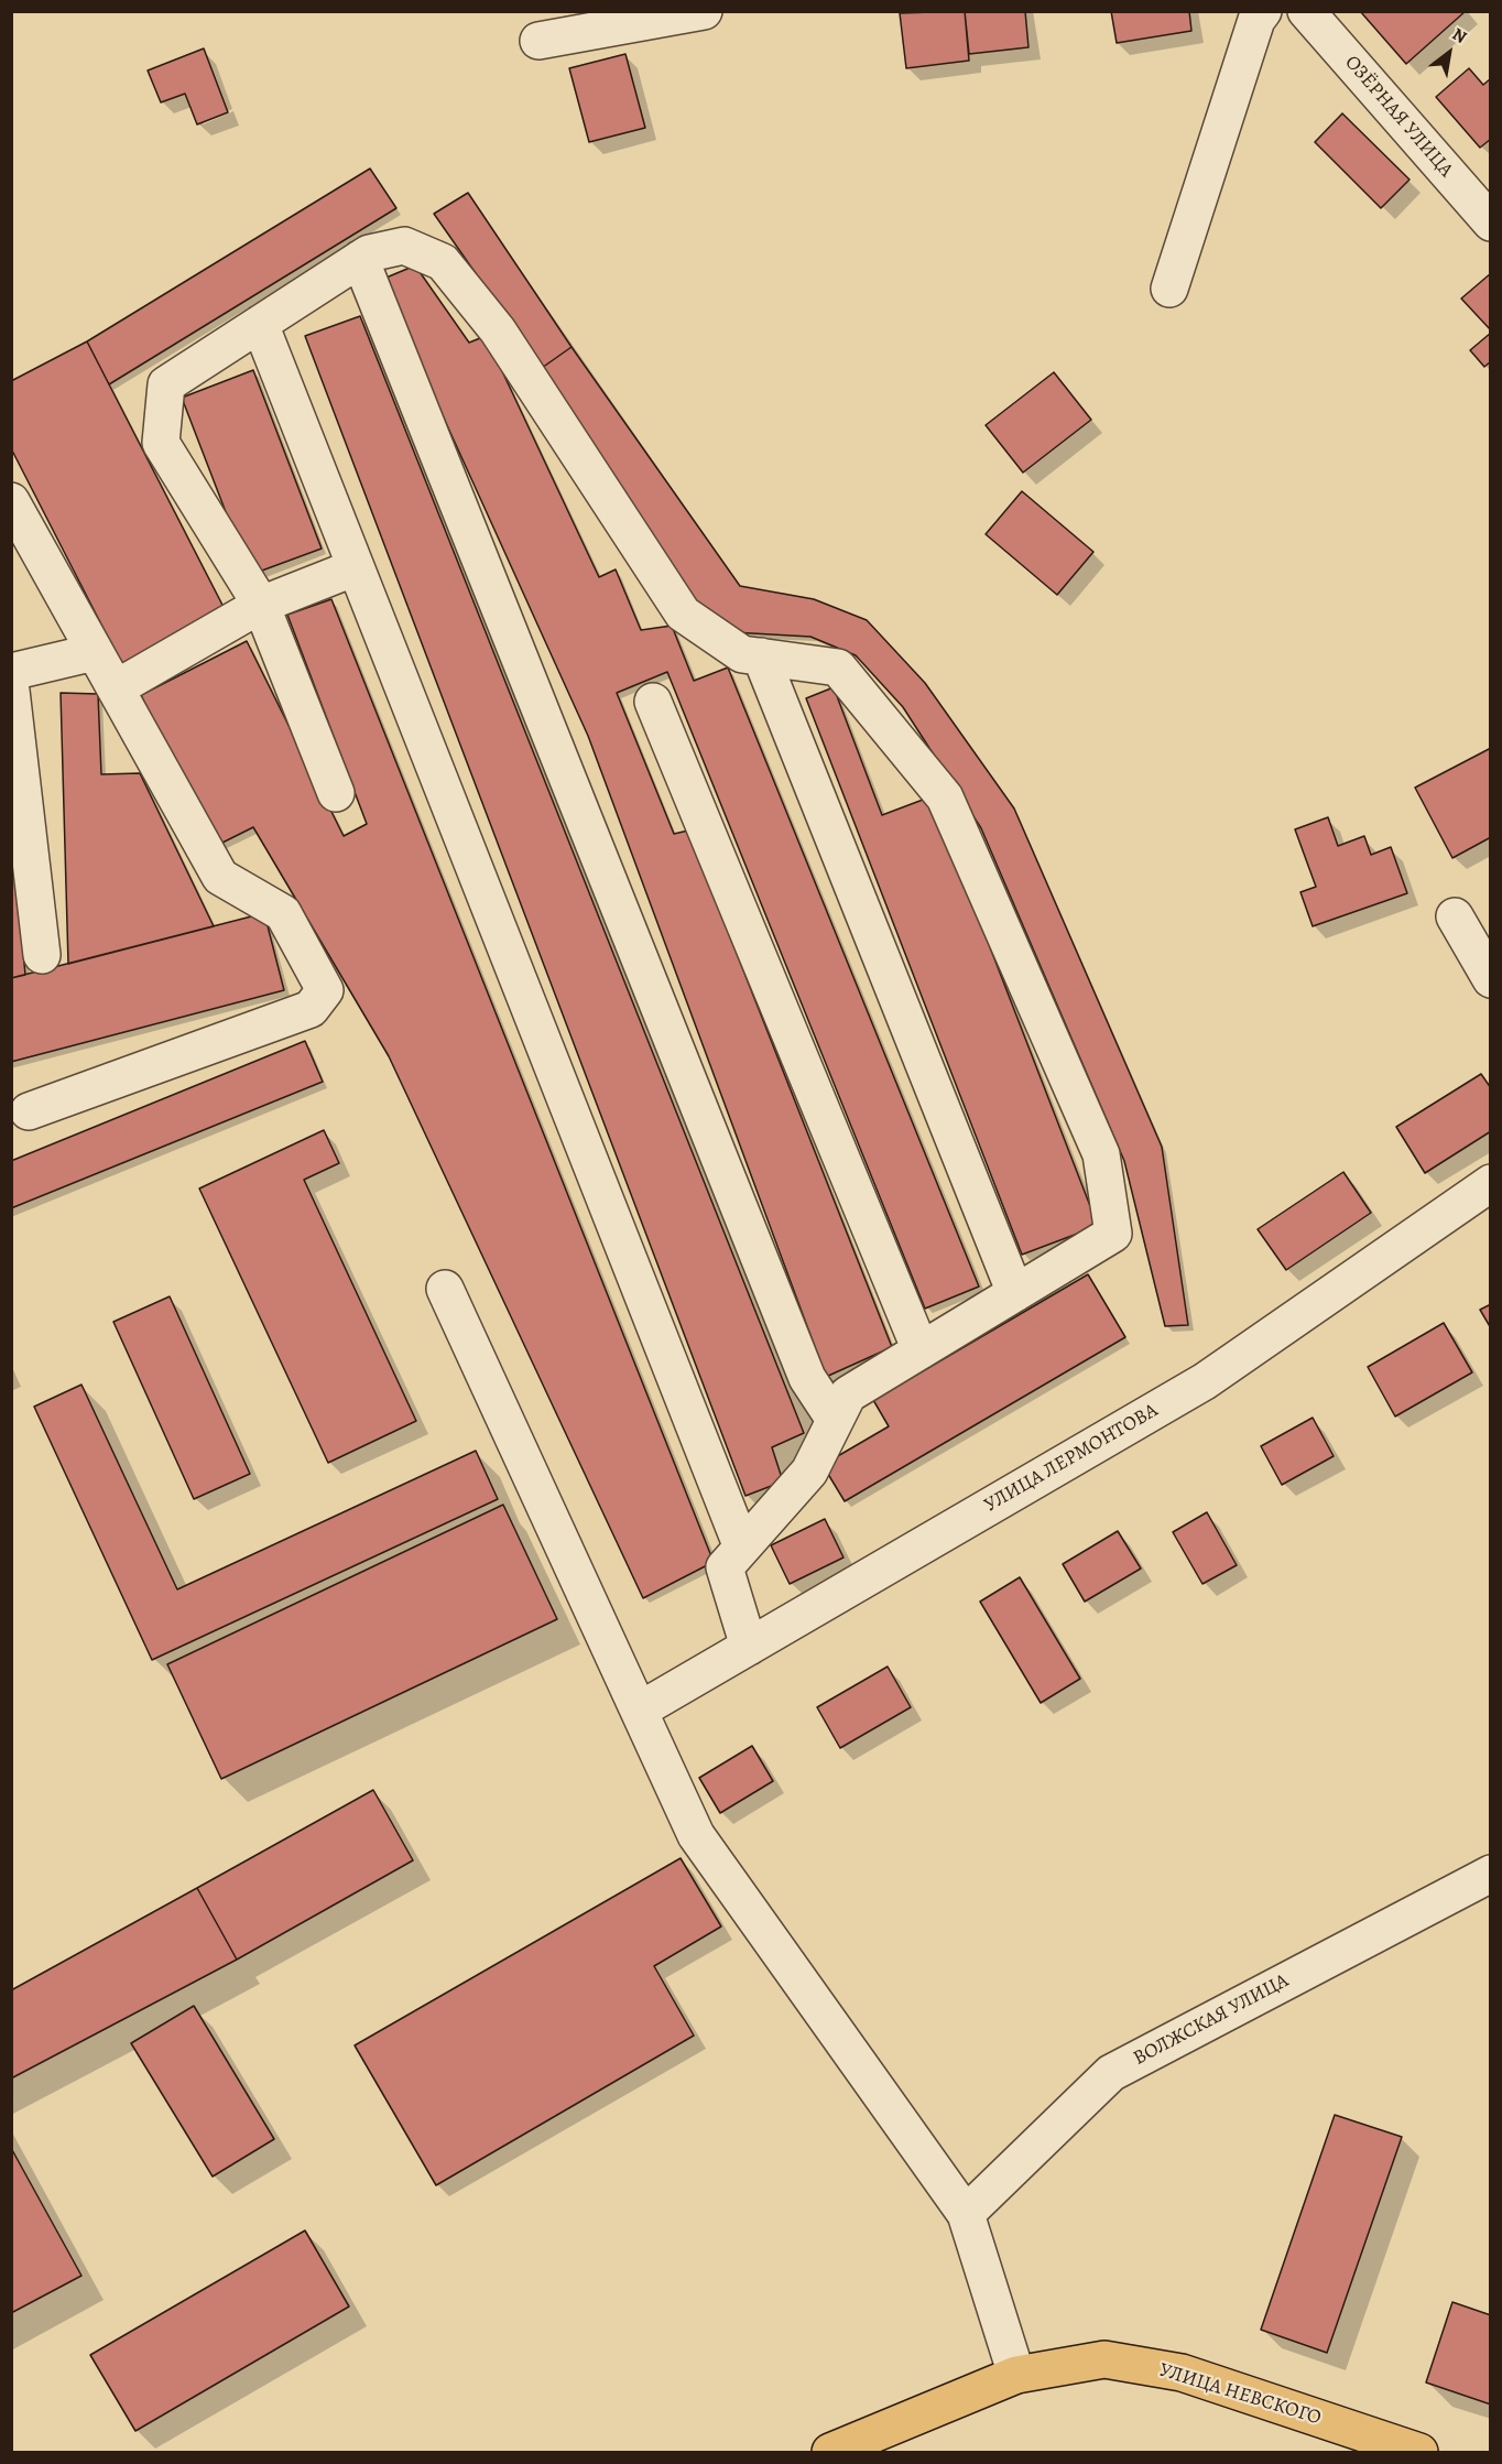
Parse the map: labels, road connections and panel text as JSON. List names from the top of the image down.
{
  "streets": {
    "main road": ["УЛИЦА НЕВСКОГО"],
    "street": ["ОЗЁРНАЯ УЛИЦА", "УЛИЦА ЛЕРМОНТОВА", "ВОЛЖСКАЯ УЛИЦА"]
  },
  "north": "top right"
}
